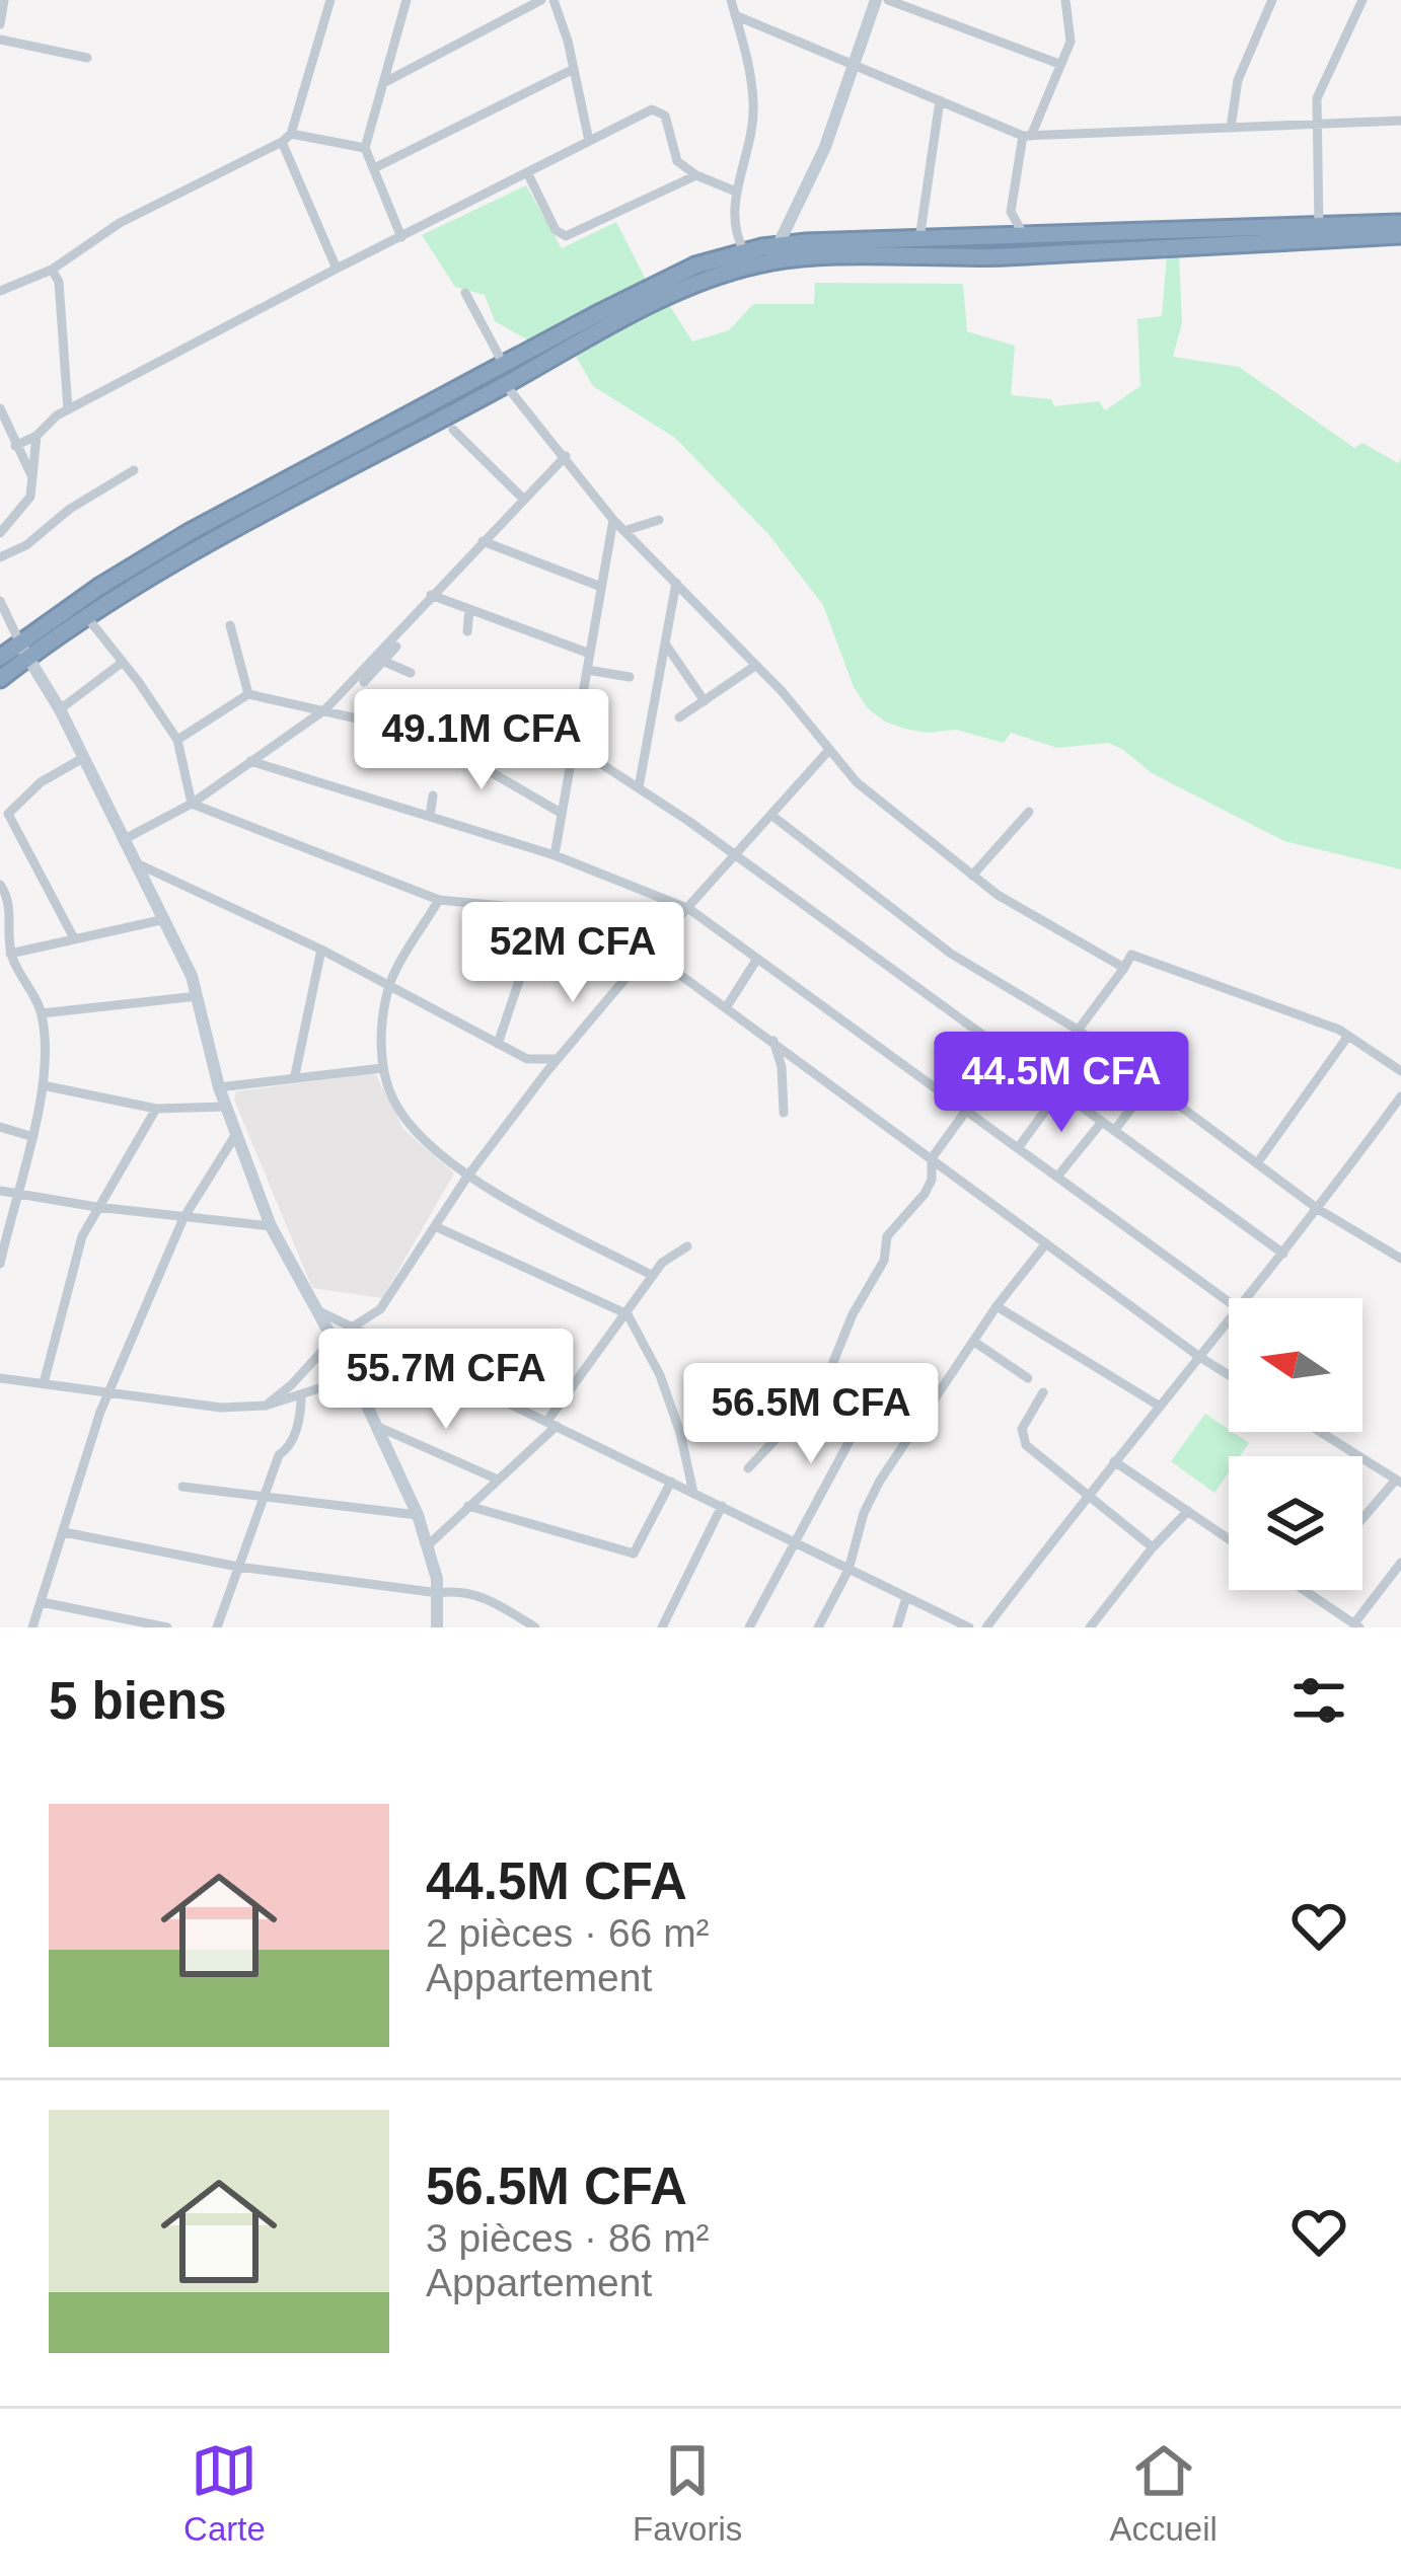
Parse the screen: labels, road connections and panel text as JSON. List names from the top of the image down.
{
  "north": "left",
  "page": {
    "price": [
      "49.1M CFA",
      "52M CFA",
      "44.5M CFA",
      "55.7M CFA",
      "56.5M CFA"
    ],
    "heading": "5 biens",
    "list": [
      {
        "name": "44.5M CFA",
        "note": "2 pièces · 66 m² · Appartement"
      },
      {
        "name": "56.5M CFA",
        "note": "3 pièces · 86 m² · Appartement"
      }
    ],
    "tabs": ["Carte", "Favoris", "Accueil"]
  }
}
